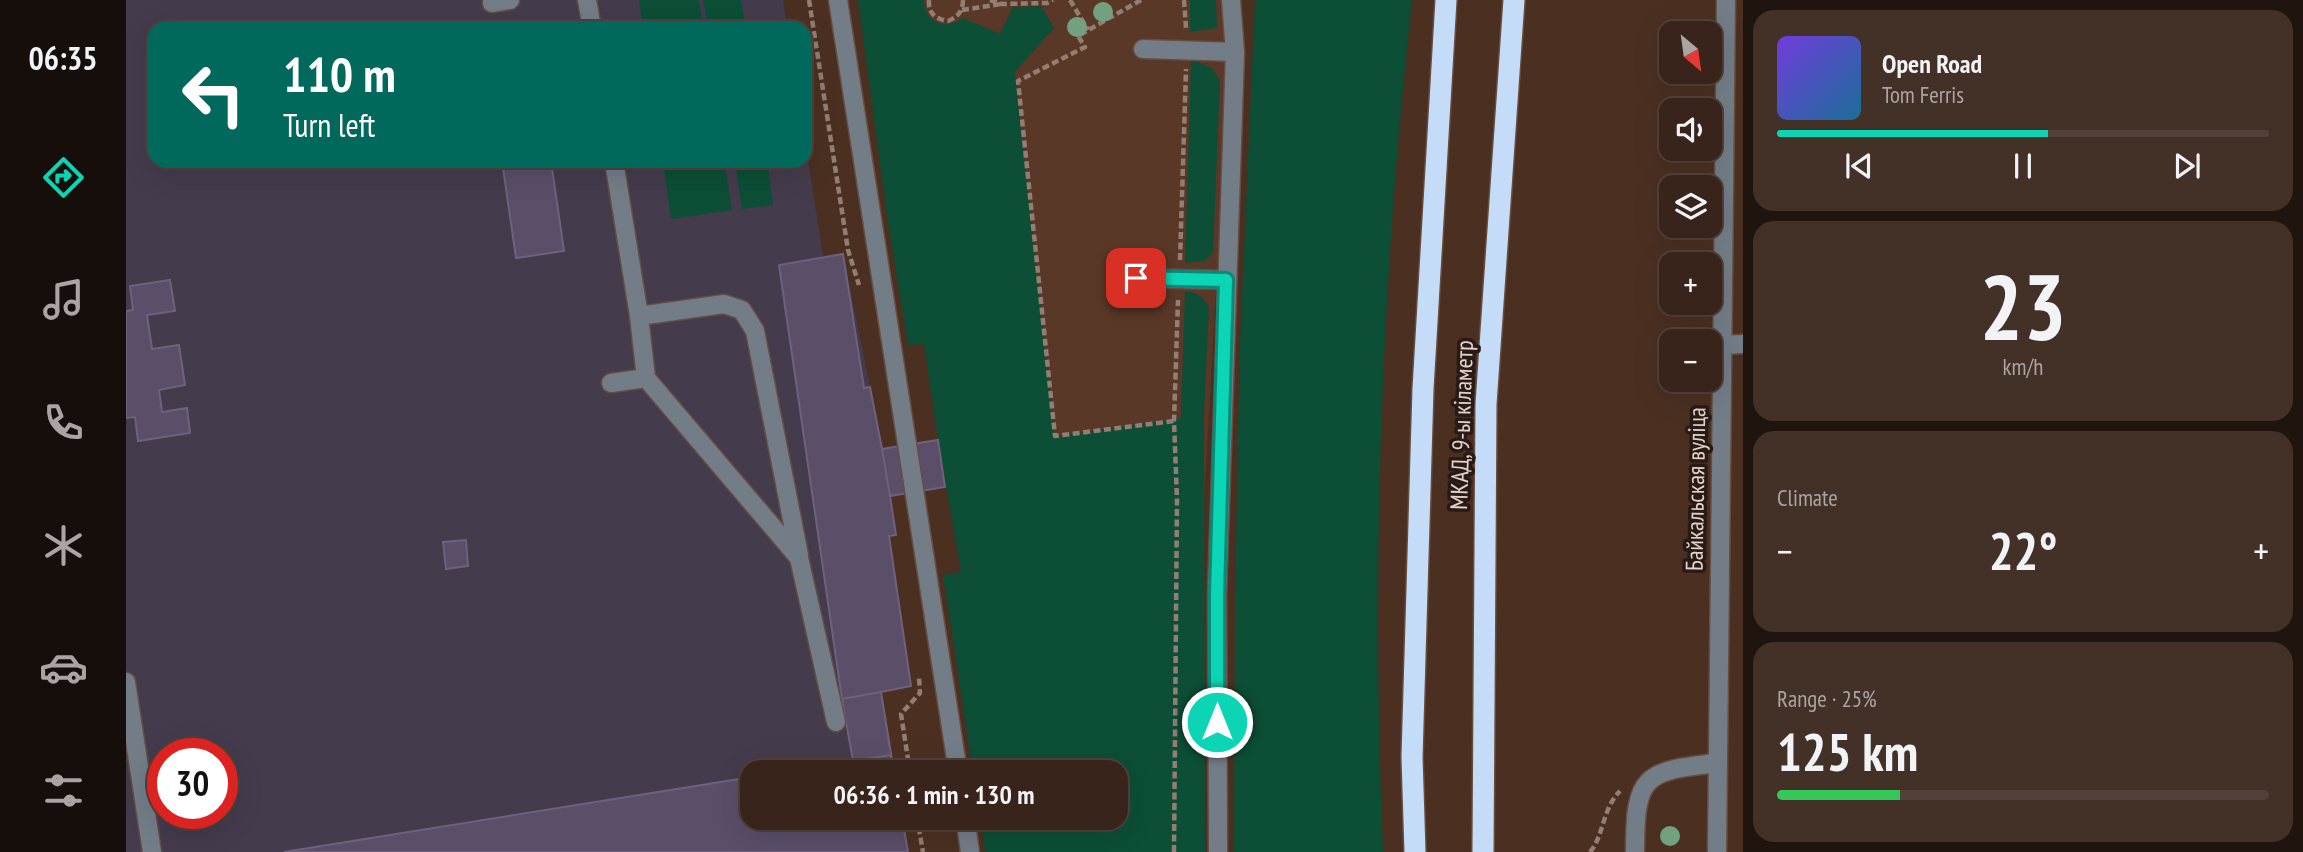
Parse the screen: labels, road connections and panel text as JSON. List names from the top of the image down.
{
  "streets": {
    "highway": ["МКАД, 9-ы кіламетр"],
    "street": ["Байкальская вуліца"]
  },
  "north": "bottom right",
  "page": {
    "tabs": "06:35",
    "map_buttons": ["+", "−"],
    "turn": ["110 m", "Turn left"],
    "song": ["Open Road", "Tom Ferris"],
    "tile": [
      ["23", "km/h"],
      "Climate",
      ["Range · 25%", "125 km"]
    ],
    "heat": ["−", "22°", "+"],
    "limit": "30",
    "trip": "06:36 · 1 min · 130 m"
  }
}
